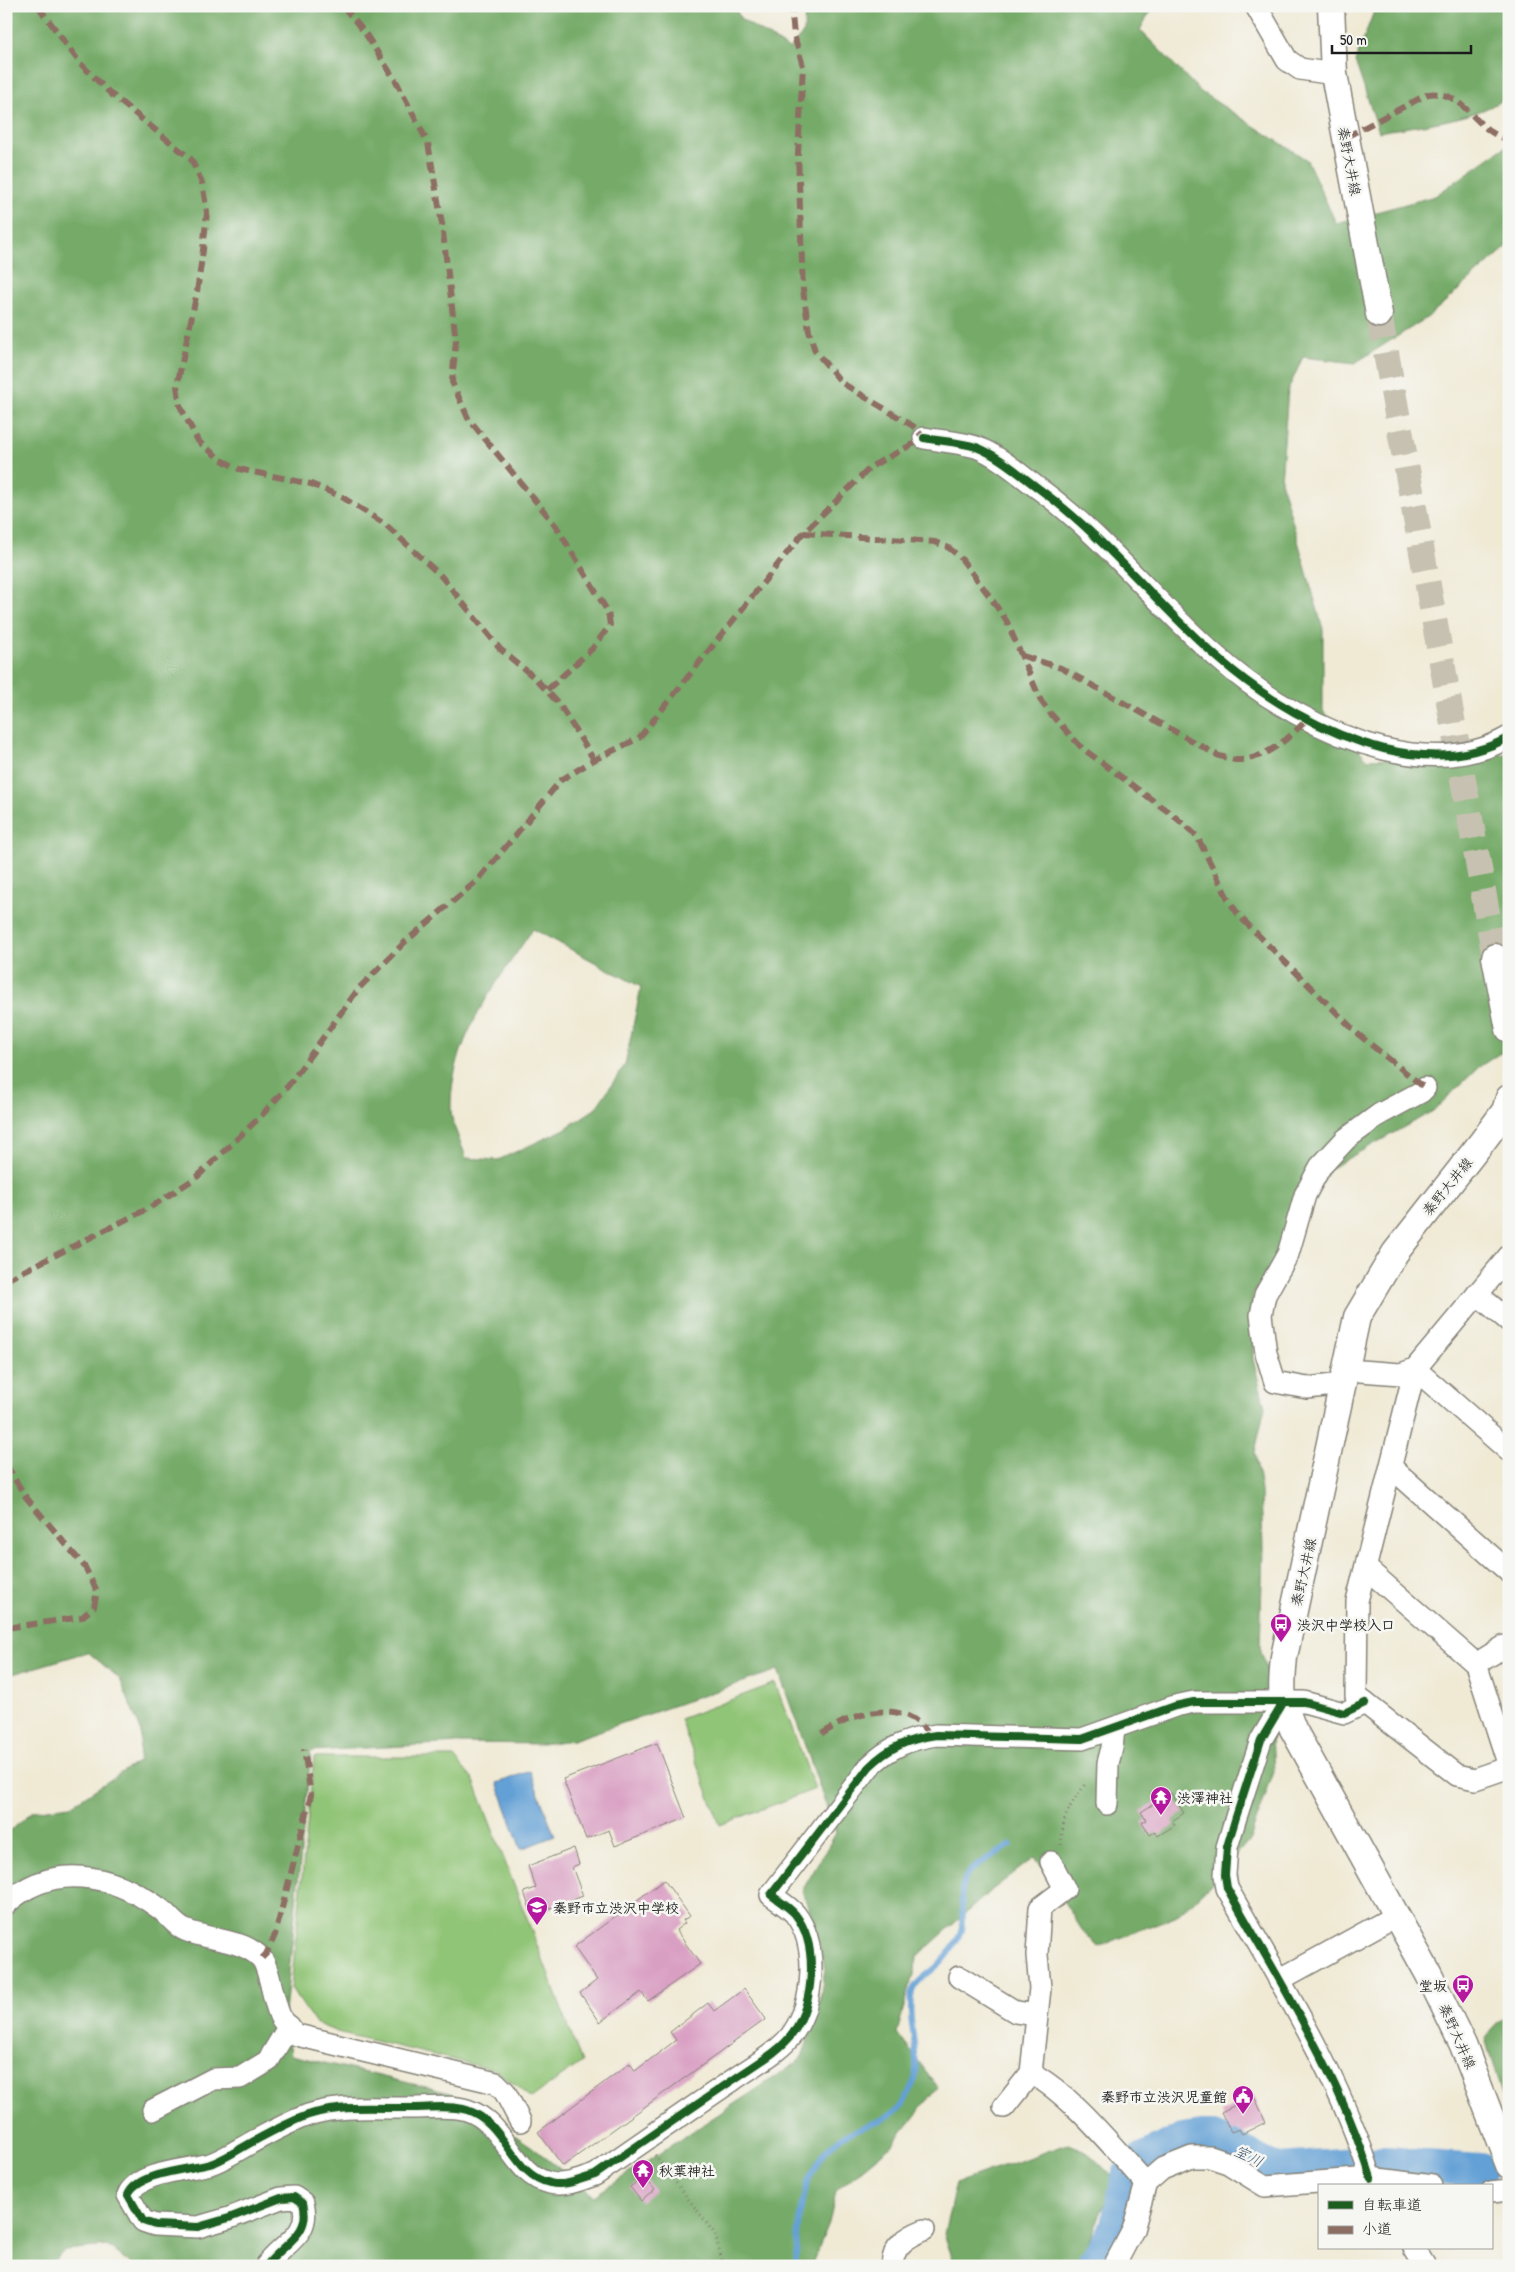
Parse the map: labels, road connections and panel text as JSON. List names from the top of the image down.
{
  "streets": {
    "main road": ["秦野大井線"]
  },
  "water": ["室川"],
  "places": {
    "bus stop": ["渋沢中学校入口", "堂坂"],
    "temple": ["渋澤神社", "秋葉神社"],
    "school or university": ["秦野市立渋沢中学校"],
    "public building": ["秦野市立渋沢児童館"]
  },
  "legend": ["自転車道", "小道"],
  "scale_bar": "50 m"
}
